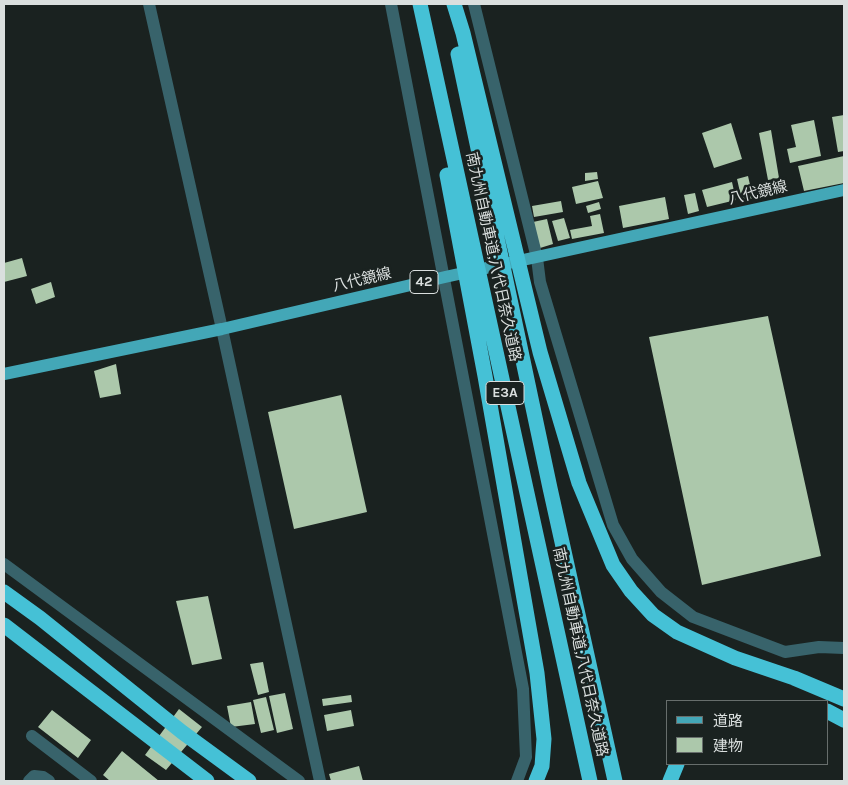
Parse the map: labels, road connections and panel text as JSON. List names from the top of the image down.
{
  "streets": {
    "highway": ["南九州自動車道;八代日奈久道路", "E3A"],
    "main road": ["八代鏡線", "42"]
  },
  "legend": ["道路", "建物"]
}
